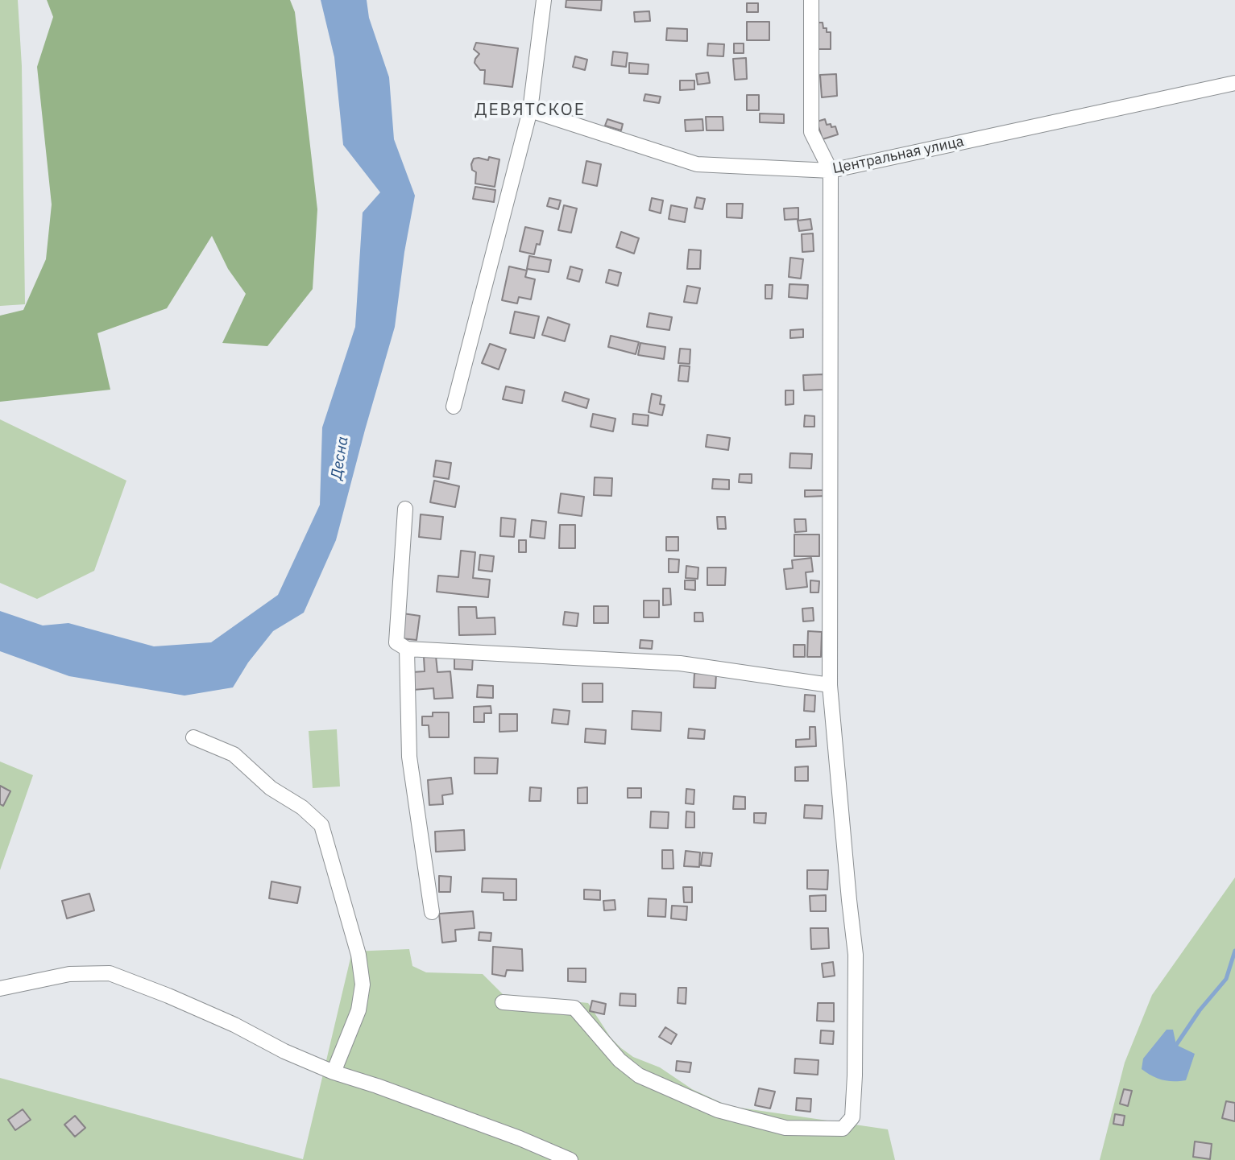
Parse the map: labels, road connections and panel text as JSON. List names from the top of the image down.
{
  "streets": {
    "street": ["Центральная улица"]
  },
  "districts": ["ДЕВЯТСКОЕ"],
  "water": ["Десна"]
}
